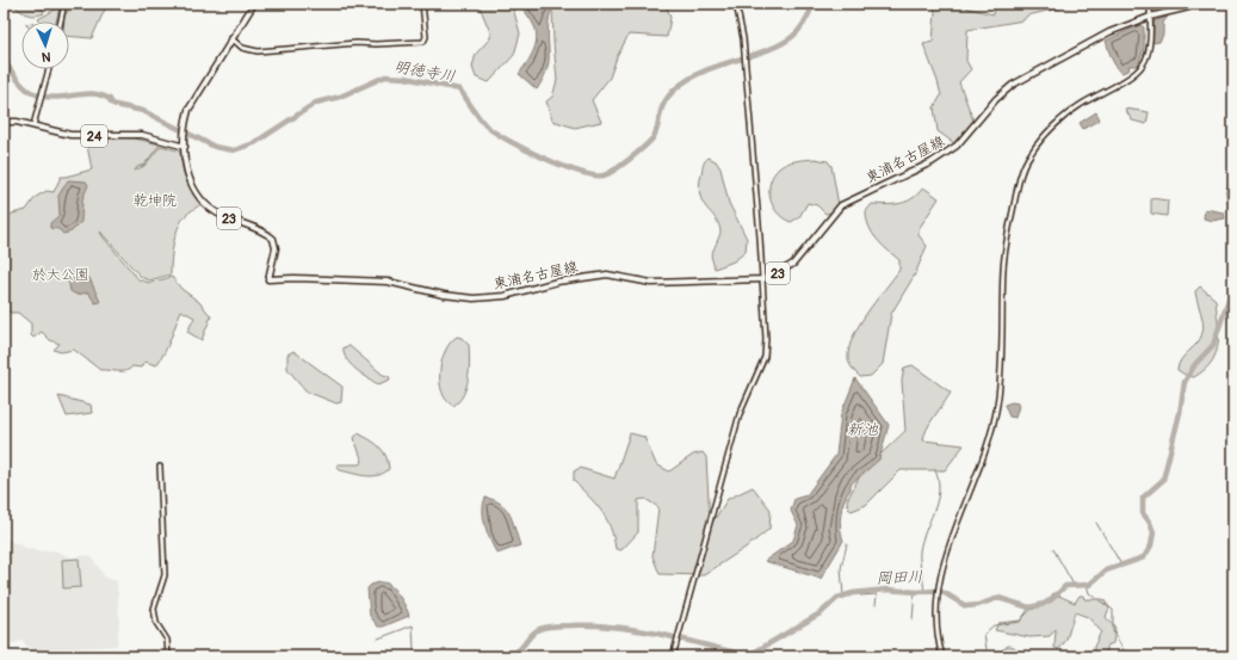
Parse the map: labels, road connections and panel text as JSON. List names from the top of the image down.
{
  "streets": {
    "main road": ["24", "東浦名古屋線", "23"]
  },
  "crossings": [
    ["24", "東浦名古屋線"]
  ],
  "water": ["明徳寺川", "新池", "岡田川"],
  "parks": ["乾坤院", "於大公園"],
  "north": "bottom"
}
